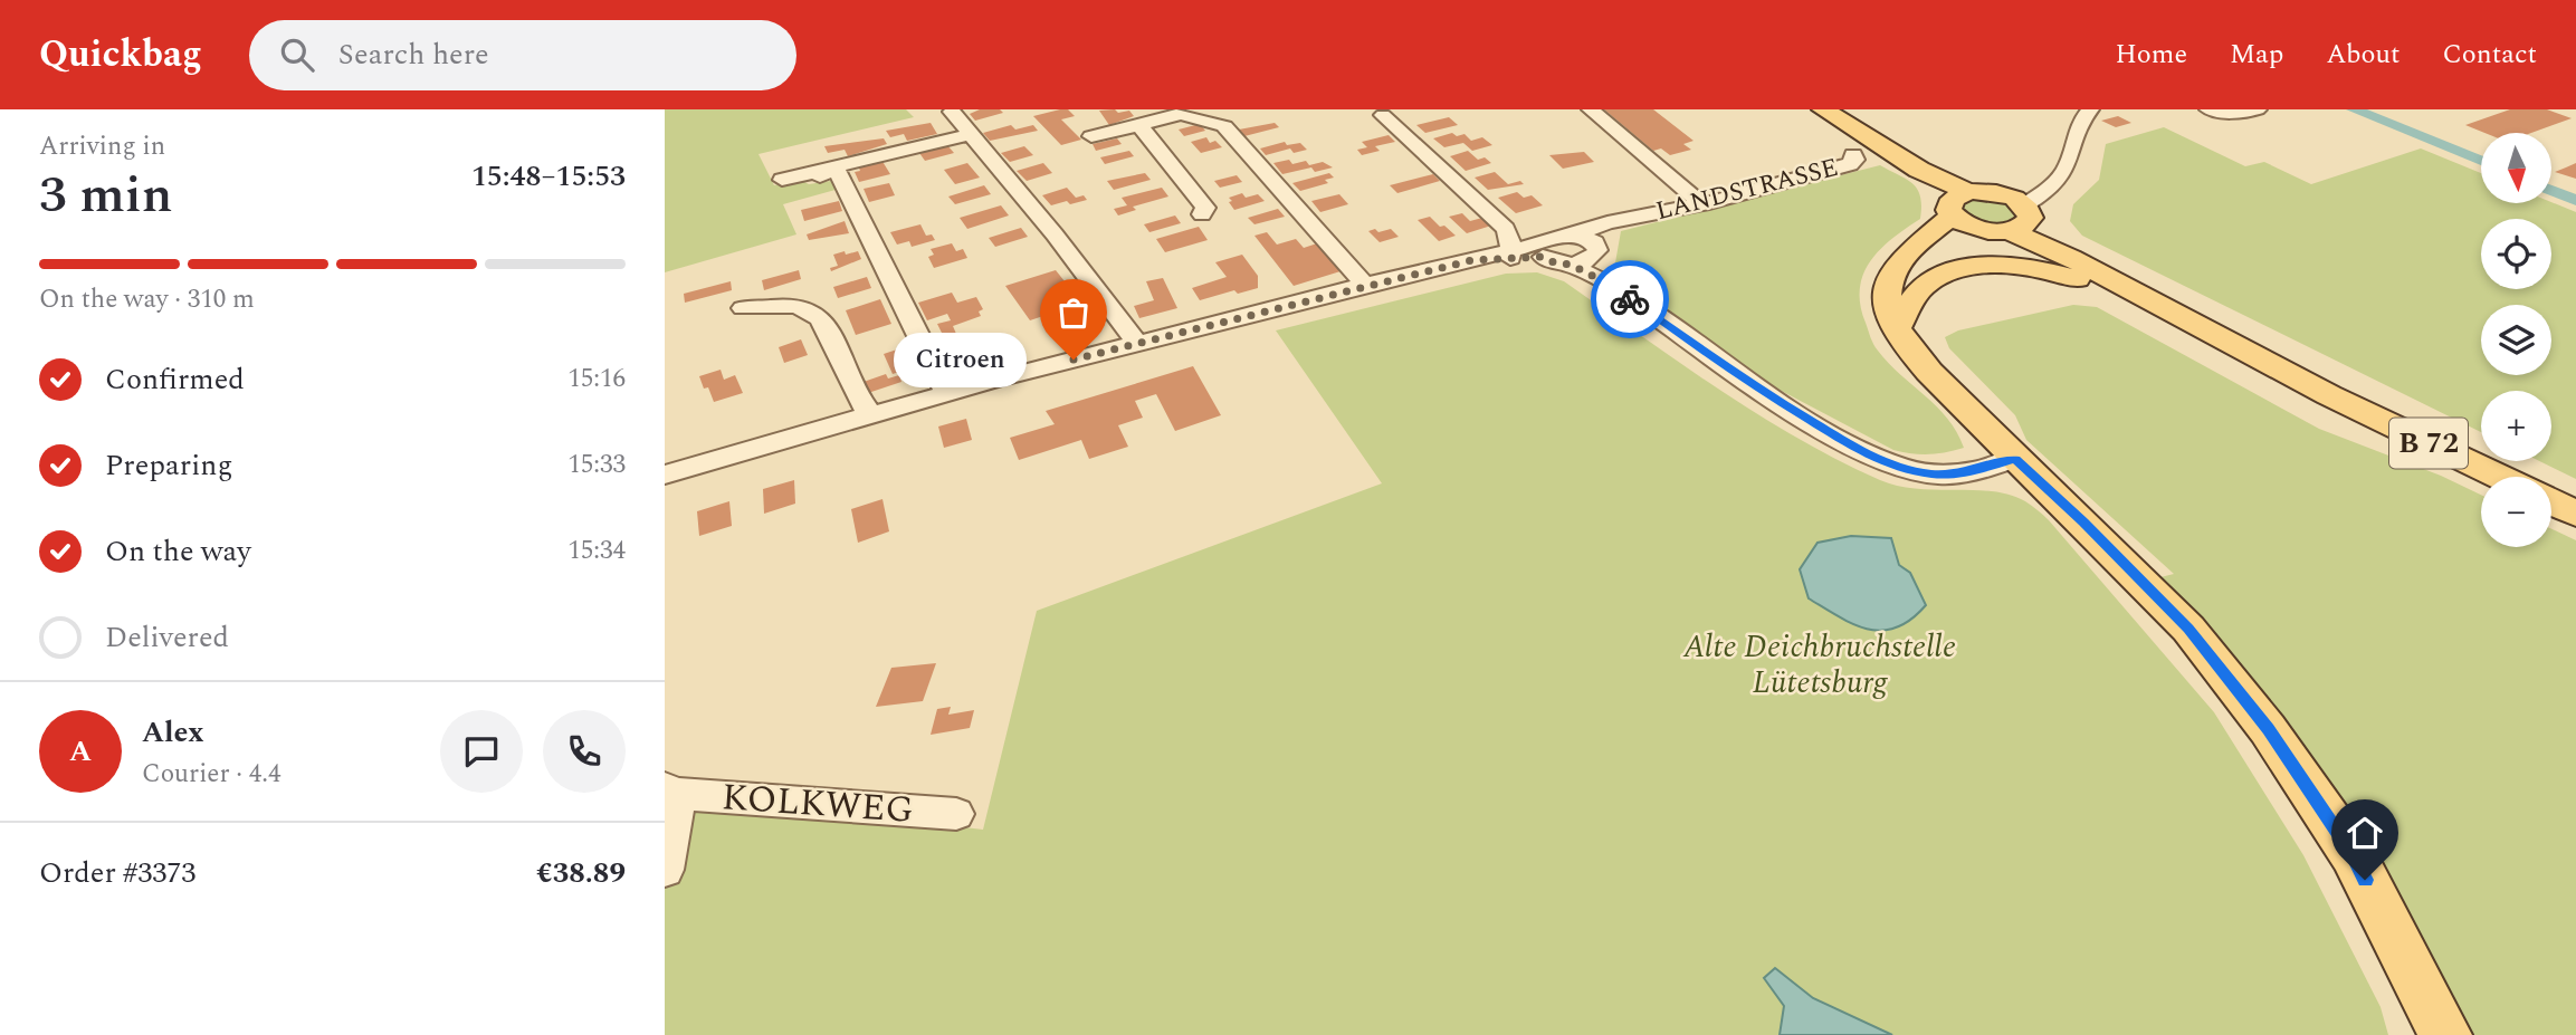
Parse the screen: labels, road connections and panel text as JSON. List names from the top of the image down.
{
  "streets": {
    "main road": ["B 72"],
    "street": ["LANDSTRASSE", "KOLKWEG"]
  },
  "parks": ["Alte Deichbruchstelle Lütetsburg"],
  "places": ["Citroen"],
  "north": "bottom",
  "page": {
    "header": "Quickbag",
    "search": "Search here",
    "nav": [
      "Home",
      "Map",
      "About",
      "Contact"
    ],
    "heading": ["3 min", "Arriving in", "15:48–15:53"],
    "panel": [
      "Alex",
      "Courier · 4.4",
      "Order #3373",
      "€38.89"
    ],
    "map_buttons": ["+", "−"],
    "bar": "On the way · 310 m",
    "bubble": "Citroen",
    "list": [
      ["Confirmed", "15:16"],
      ["Preparing", "15:33"],
      ["On the way", "15:34"],
      "Delivered"
    ],
    "round": "A"
  }
}
